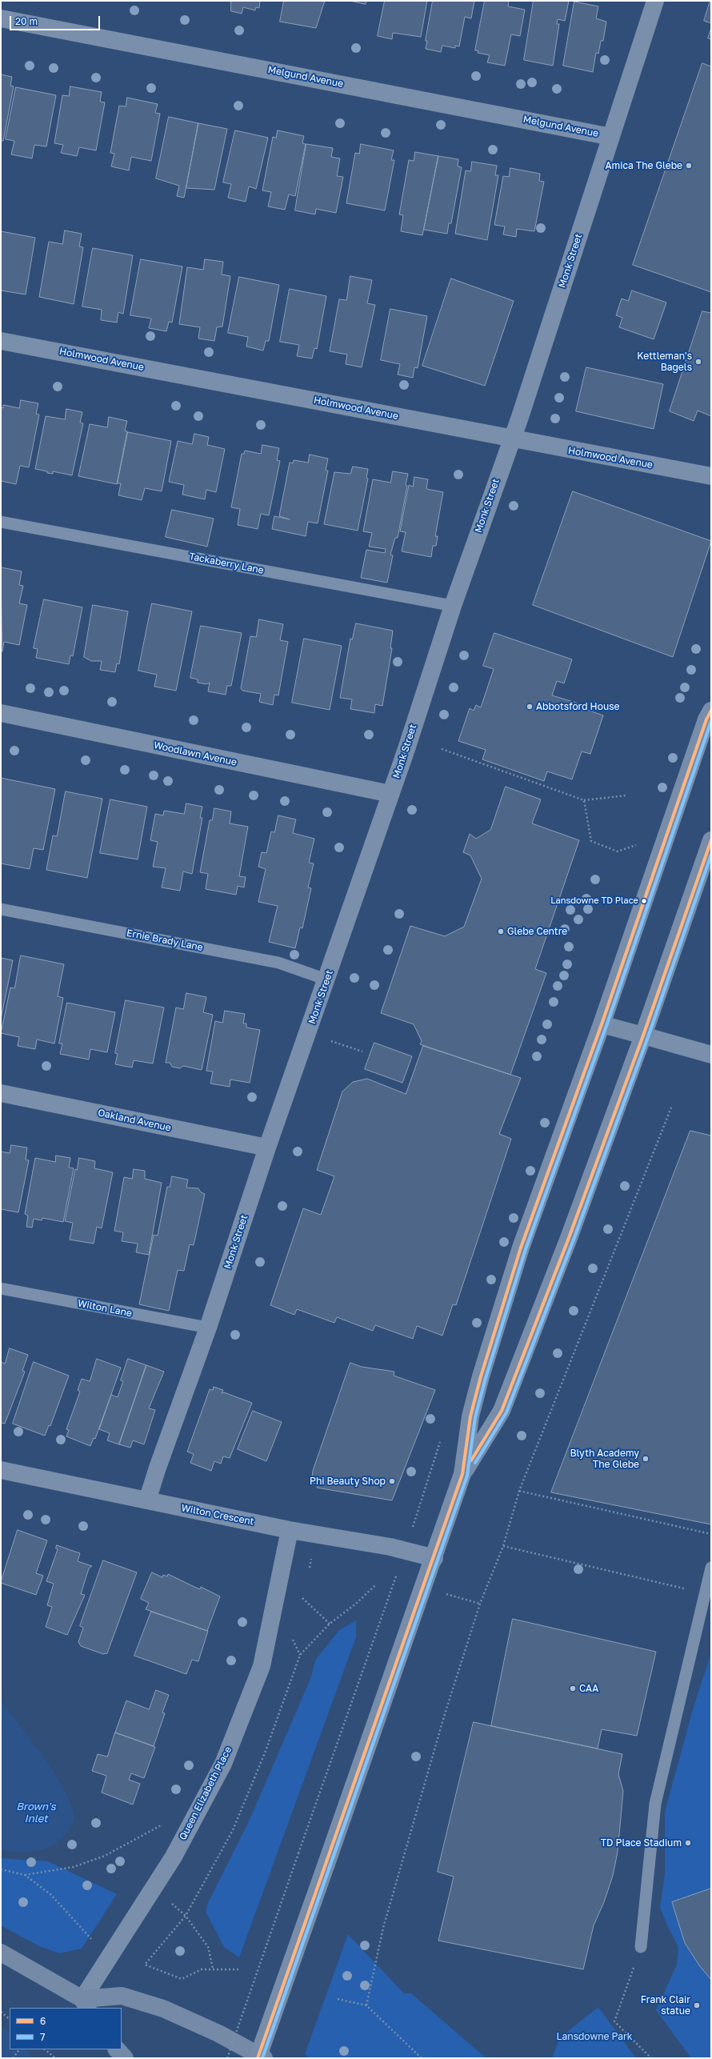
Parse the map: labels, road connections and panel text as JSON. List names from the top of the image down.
{
  "streets": {
    "street": [
      "Melgund Avenue",
      "Monk Street",
      "Holmwood Avenue",
      "Woodlawn Avenue",
      "Oakland Avenue",
      "Wilton Crescent",
      "Queen Elizabeth Place"
    ],
    "lane": ["Tackaberry Lane", "Ernie Brady Lane", "Wilton Lane"]
  },
  "crossings": [
    ["Melgund Avenue", "Monk Street"],
    ["Monk Street", "Holmwood Avenue"],
    ["Monk Street", "Tackaberry Lane"],
    ["Monk Street", "Woodlawn Avenue"],
    ["Monk Street", "Ernie Brady Lane"],
    ["Monk Street", "Oakland Avenue"],
    ["Monk Street", "Wilton Lane"],
    ["Monk Street", "Wilton Crescent"],
    ["Wilton Crescent", "Queen Elizabeth Place"]
  ],
  "water": ["Brown's Inlet"],
  "parks": ["Lansdowne Park"],
  "places": [
    "Amica The Glebe",
    "Kettleman's Bagels",
    "Abbotsford House",
    "Lansdowne TD Place",
    "Glebe Centre",
    "Blyth Academy The Glebe",
    "Phi Beauty Shop",
    "CAA",
    "TD Place Stadium",
    "Frank Clair statue"
  ],
  "lines": ["transit line 6", "transit line 7"],
  "legend": ["6", "7"],
  "scale_bar": "20 m"
}
